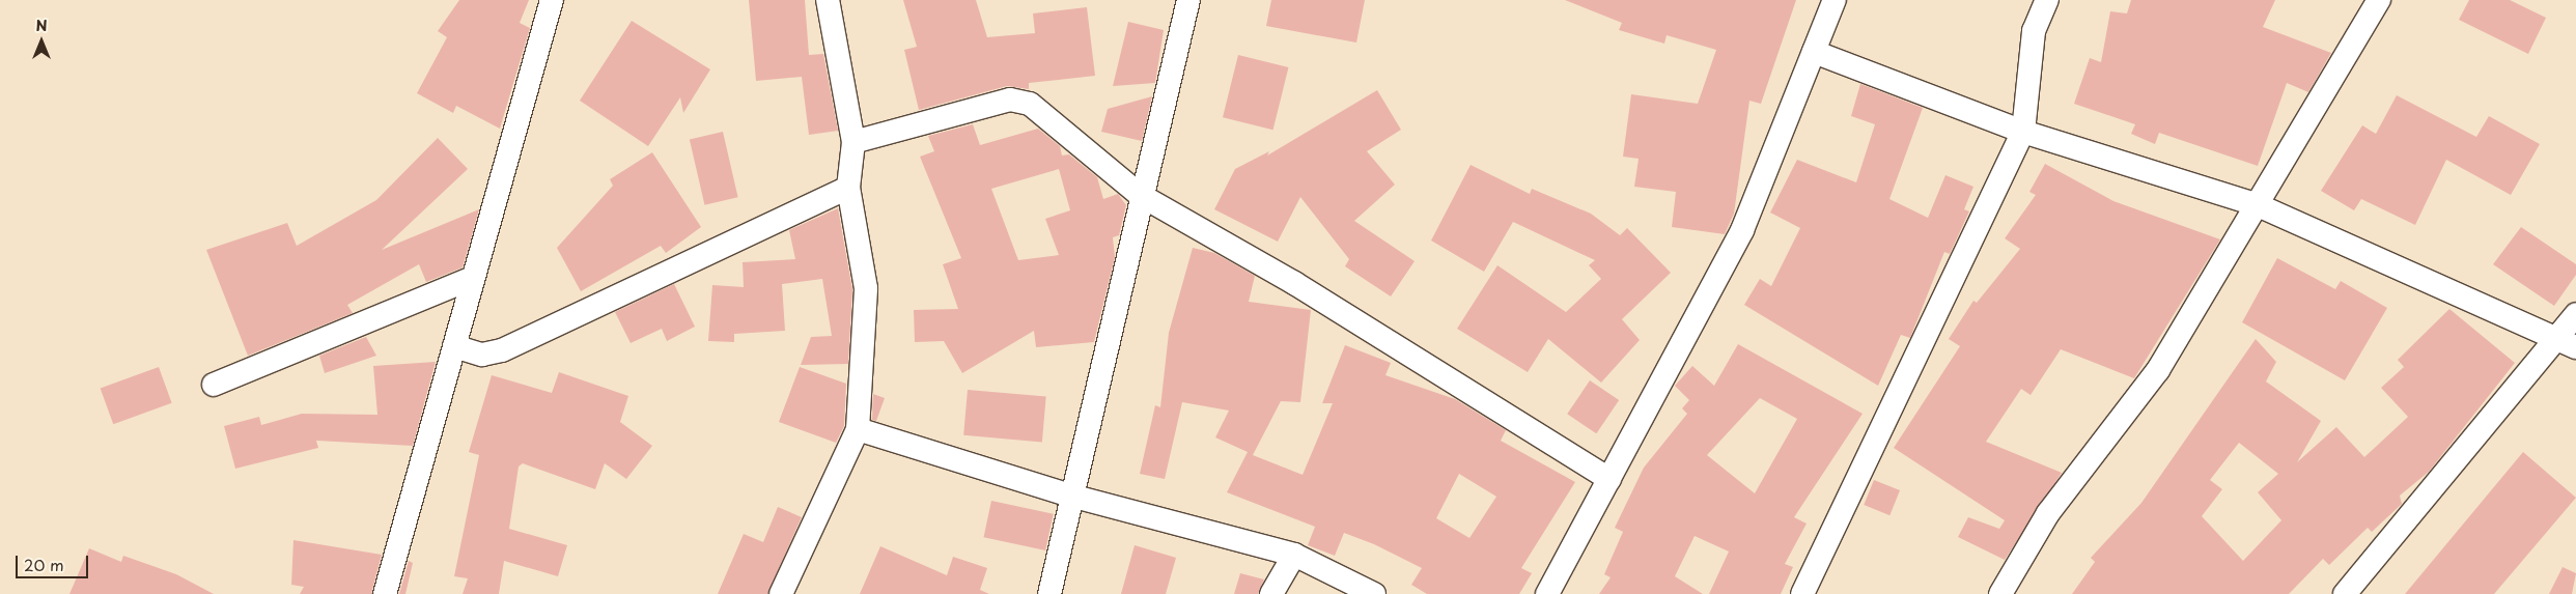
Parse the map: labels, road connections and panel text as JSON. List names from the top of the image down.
{
  "scale_bar": "20 m",
  "north": "top"
}
